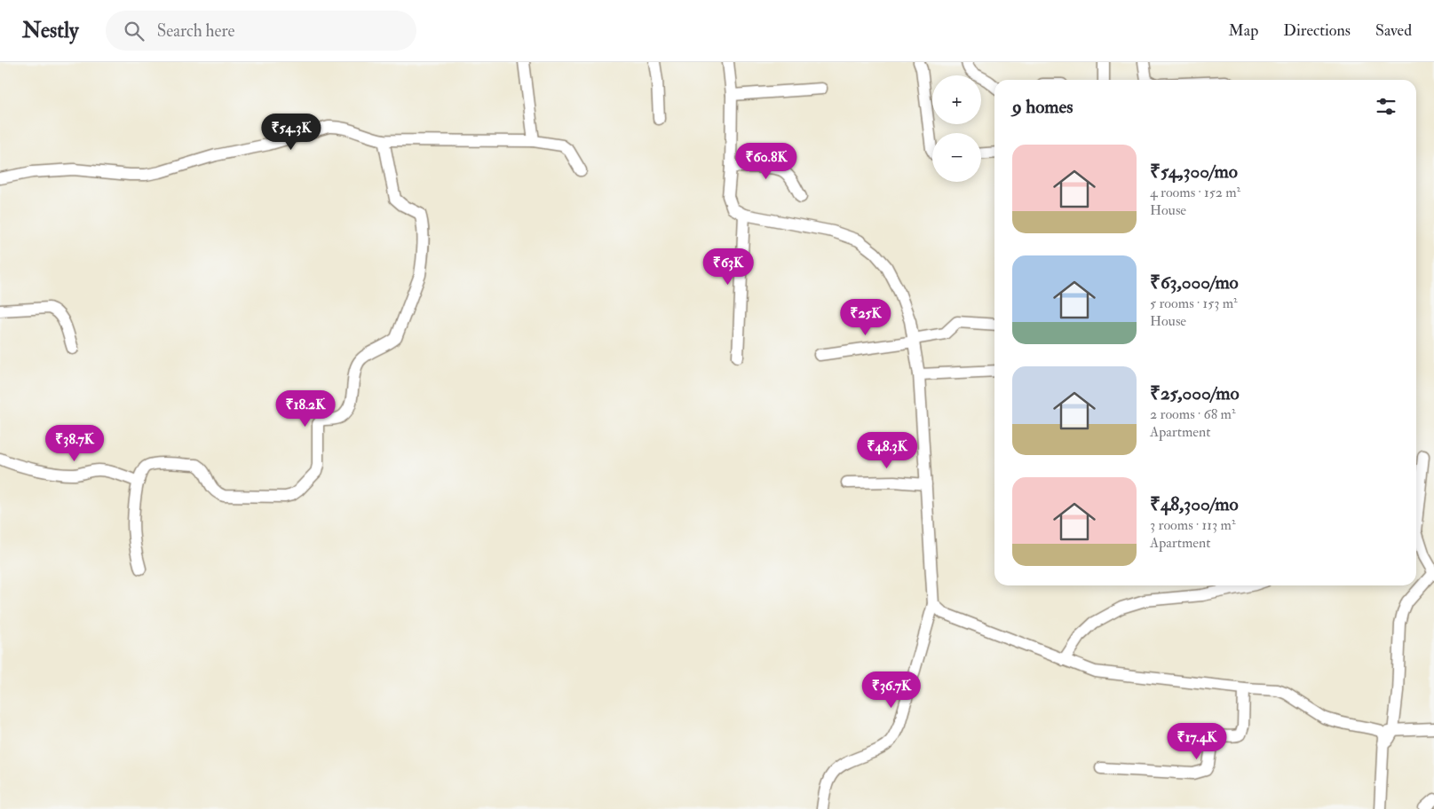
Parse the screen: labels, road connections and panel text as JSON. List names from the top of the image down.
{
  "page": {
    "header": "Nestly",
    "search": "Search here",
    "nav": ["Map", "Directions", "Saved"],
    "map_buttons": ["+", "−"],
    "heading": "9 homes",
    "price": [
      "₹54.3K",
      "₹60.8K",
      "₹63K",
      "₹25K",
      "₹18.2K",
      "₹38.7K",
      "₹48.3K",
      "₹36.7K",
      "₹17.4K"
    ],
    "list": [
      {
        "name": "₹54,300/mo",
        "note": "4 rooms · 152 m² · House"
      },
      {
        "name": "₹63,000/mo",
        "note": "5 rooms · 153 m² · House"
      },
      {
        "name": "₹25,000/mo",
        "note": "2 rooms · 68 m² · Apartment"
      },
      {
        "name": "₹48,300/mo",
        "note": "3 rooms · 113 m² · Apartment"
      }
    ]
  }
}
